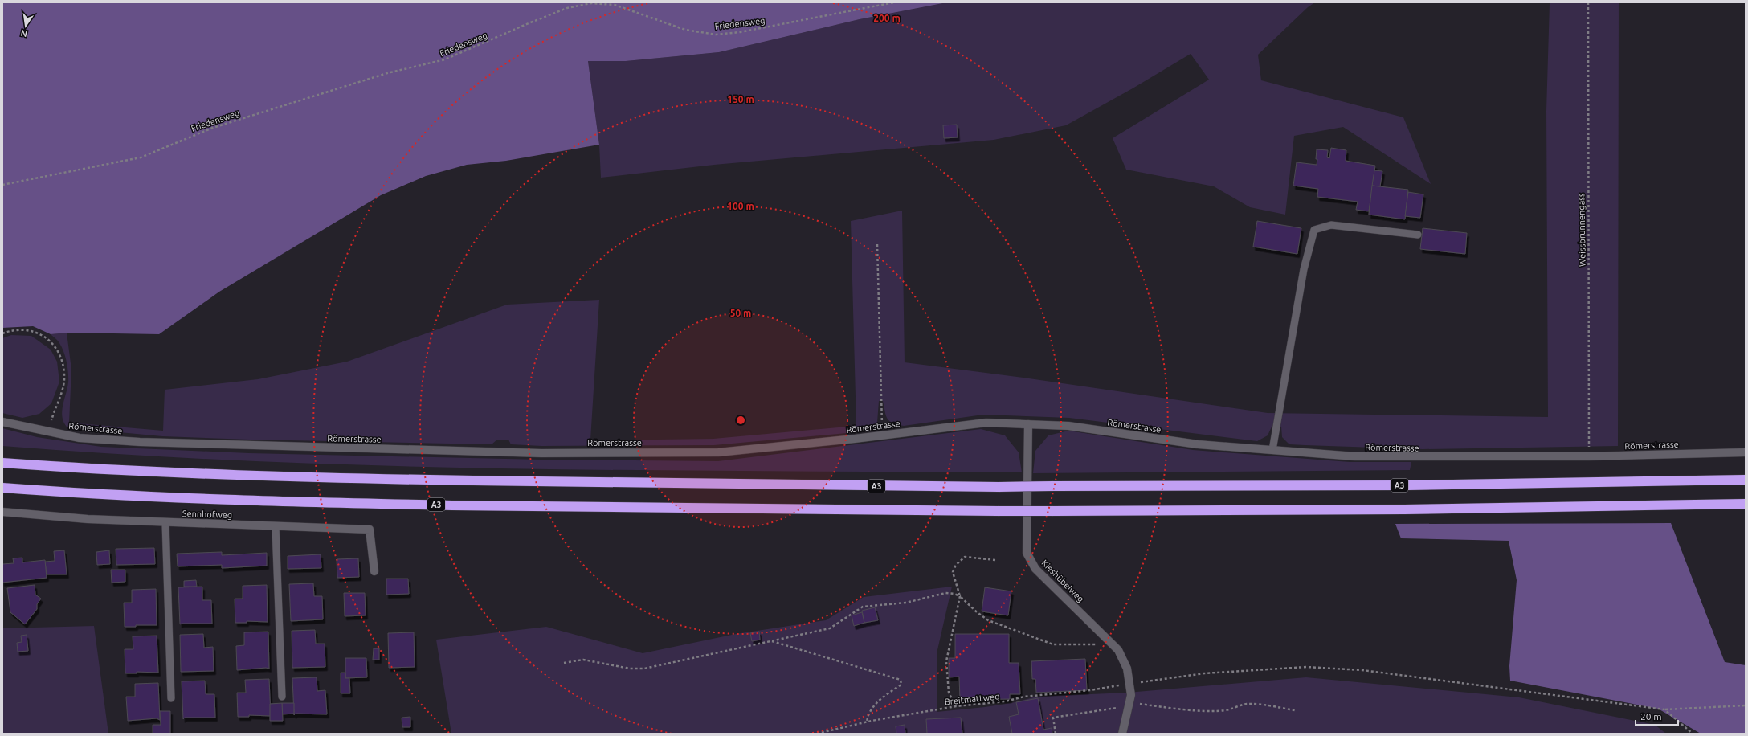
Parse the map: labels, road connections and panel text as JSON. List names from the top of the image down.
{
  "streets": {
    "highway": ["A3"],
    "street": ["Römerstrasse", "Sennhofweg", "Kieshübelweg"],
    "path": ["Friedensweg", "Weissbrunnengass", "Breitmattweg"]
  },
  "crossings": [
    ["Weissbrunnengass", "Römerstrasse"],
    ["Römerstrasse", "Kieshübelweg"],
    ["Kieshübelweg", "Breitmattweg"]
  ],
  "scale_bar": "20 m",
  "north": "bottom",
  "rings": [
    "200 m",
    "150 m",
    "100 m",
    "50 m"
  ]
}
